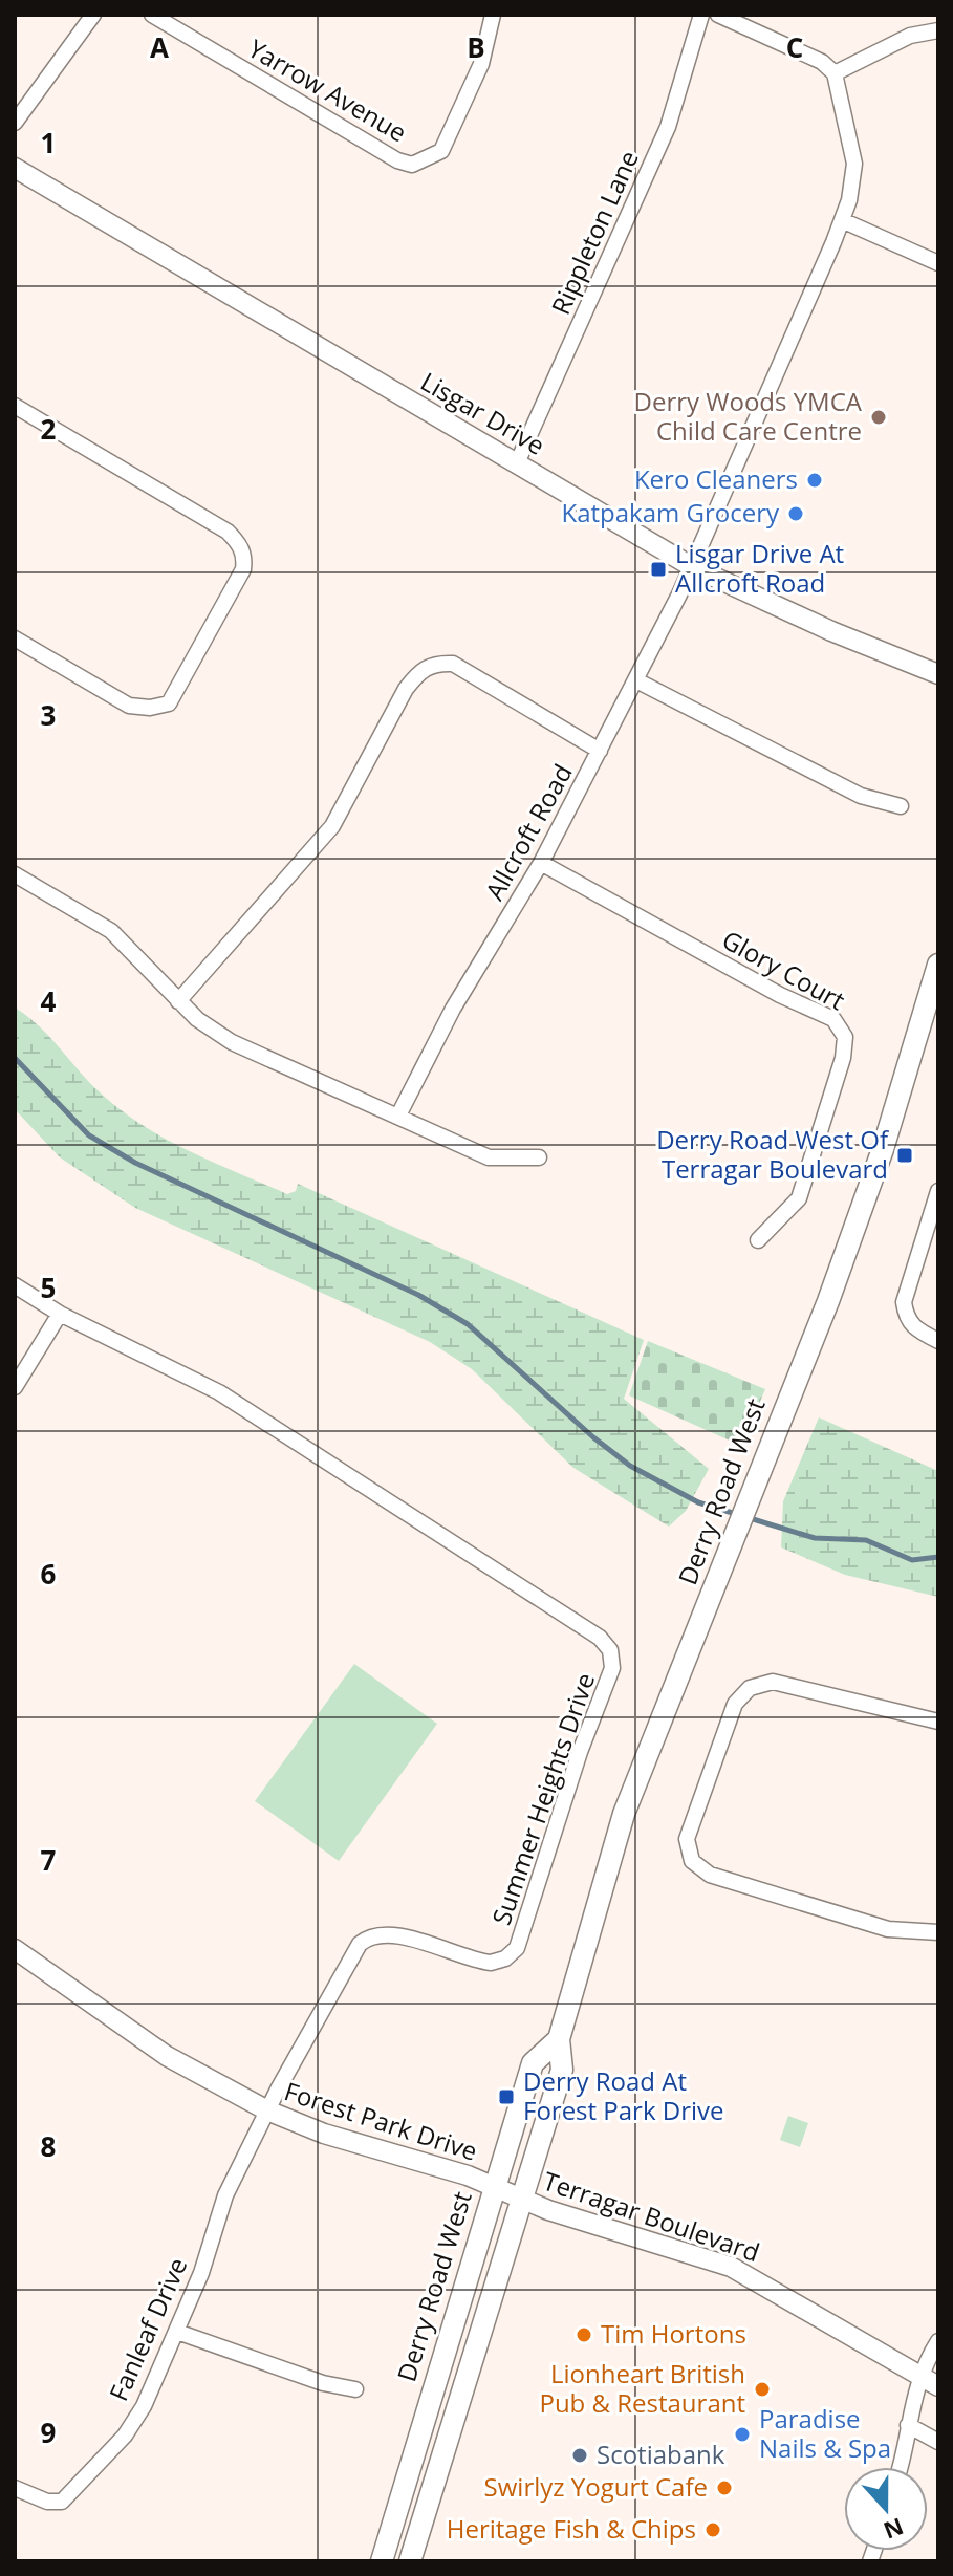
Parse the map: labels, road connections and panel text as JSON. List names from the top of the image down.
{
  "streets": {
    "main road": ["Derry Road West"],
    "street": [
      "Yarrow Avenue",
      "Rippleton Lane",
      "Lisgar Drive",
      "Allcroft Road",
      "Glory Court",
      "Summer Heights Drive",
      "Forest Park Drive",
      "Terragar Boulevard",
      "Fanleaf Drive"
    ]
  },
  "crossings": [
    ["Rippleton Lane", "Lisgar Drive"],
    ["Lisgar Drive", "Allcroft Road"],
    ["Allcroft Road", "Glory Court"],
    ["Derry Road West", "Forest Park Drive"],
    ["Derry Road West", "Terragar Boulevard"],
    ["Summer Heights Drive", "Forest Park Drive"],
    ["Summer Heights Drive", "Fanleaf Drive"],
    ["Forest Park Drive", "Terragar Boulevard"],
    ["Forest Park Drive", "Fanleaf Drive"]
  ],
  "places": {
    "other": [
      "Derry Woods YMCA Child Care Centre",
      "Kero Cleaners",
      "Katpakam Grocery",
      "Tim Hortons",
      "Lionheart British Pub & Restaurant",
      "Paradise Nails & Spa",
      "Scotiabank",
      "Swirlyz Yogurt Cafe",
      "Heritage Fish & Chips"
    ],
    "transit": ["Lisgar Drive At Allcroft Road", "Derry Road West Of Terragar Boulevard", "Derry Road At Forest Park Drive"]
  },
  "north": "bottom",
  "grid": {
    "columns": ["A", "B", "C"],
    "rows": [
      "1",
      "2",
      "3",
      "4",
      "5",
      "6",
      "7",
      "8",
      "9"
    ]
  }
}
